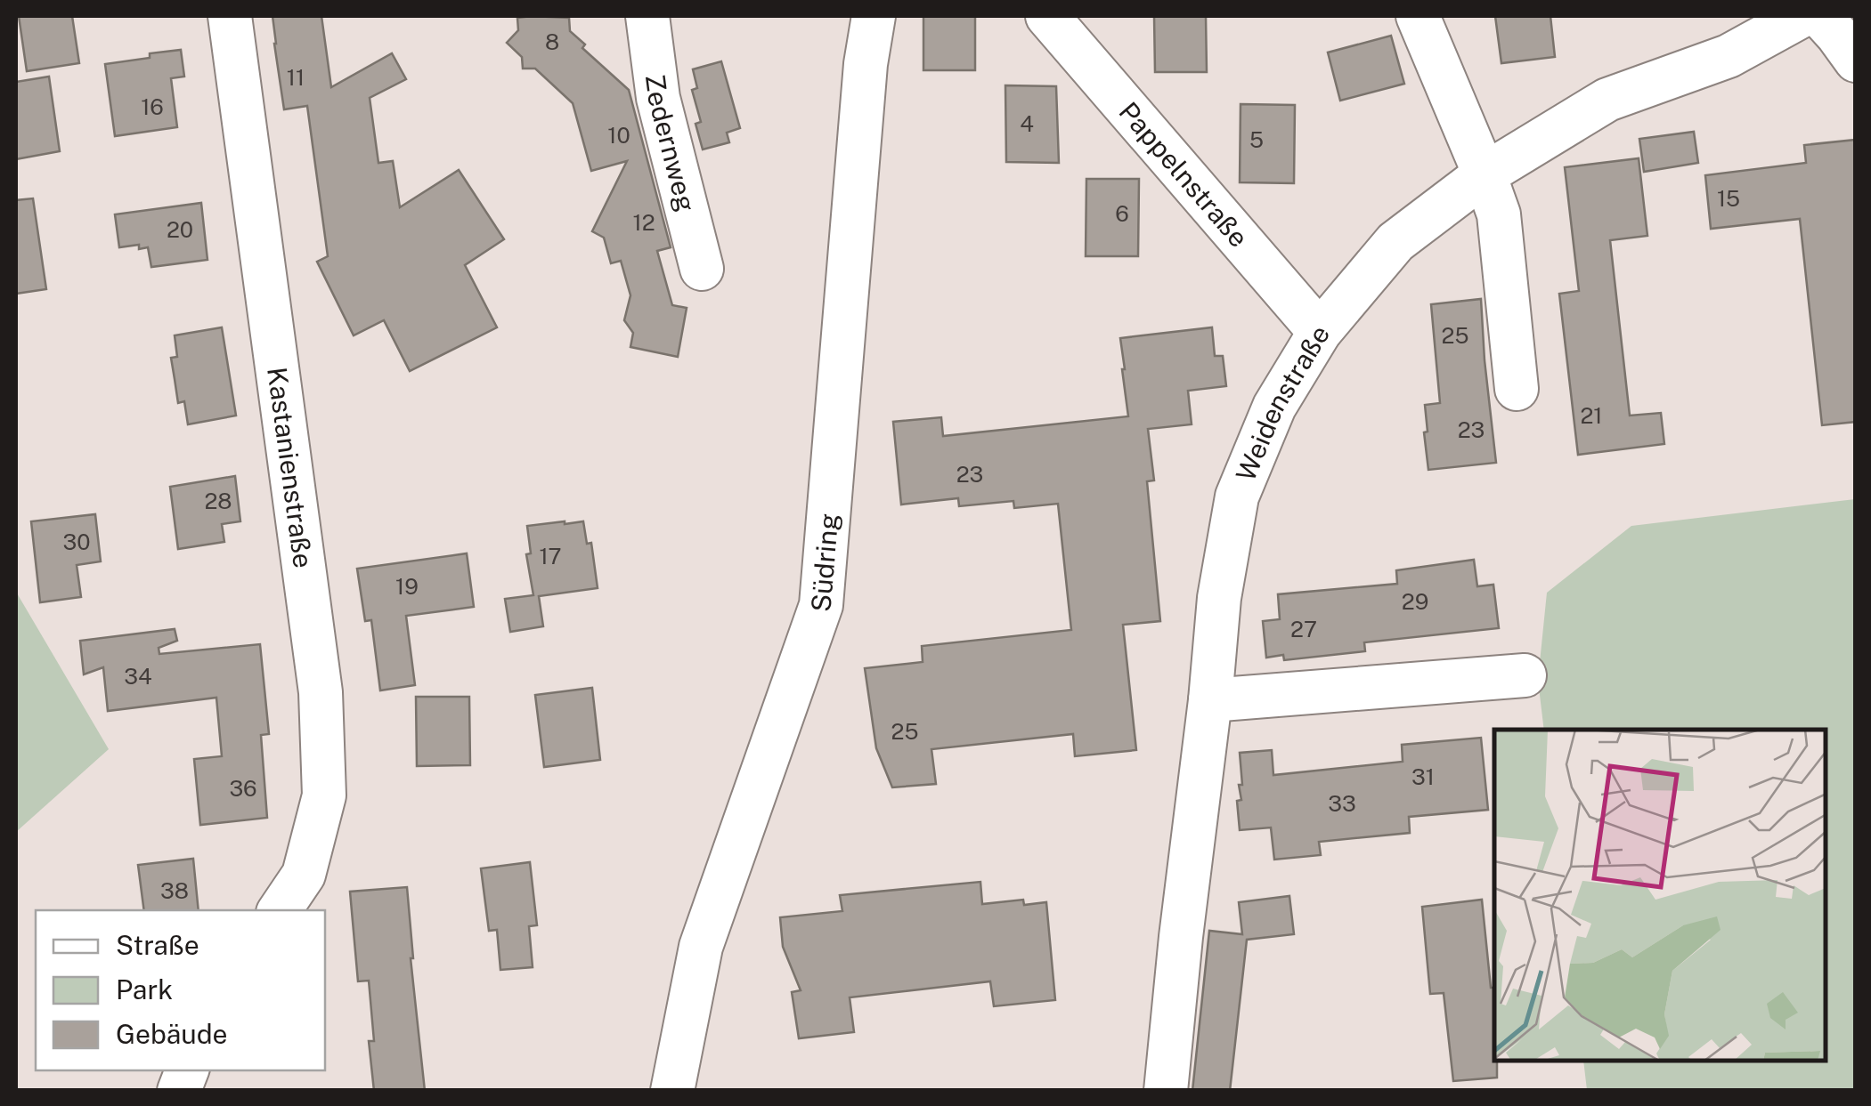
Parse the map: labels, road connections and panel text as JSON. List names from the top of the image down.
{
  "streets": {
    "street": [
      "Zedernweg",
      "Pappelnstraße",
      "Weidenstraße",
      "Kastanienstraße",
      "Südring"
    ]
  },
  "crossings": [
    ["Pappelnstraße", "Weidenstraße"]
  ],
  "house_numbers": [
    "8",
    "11",
    "16",
    "4",
    "10",
    "5",
    "15",
    "6",
    "12",
    "20",
    "25",
    "21",
    "23",
    "23",
    "28",
    "30",
    "17",
    "19",
    "29",
    "27",
    "34",
    "25",
    "31",
    "36",
    "33",
    "38"
  ],
  "legend": ["Straße", "Park", "Gebäude"]
}
